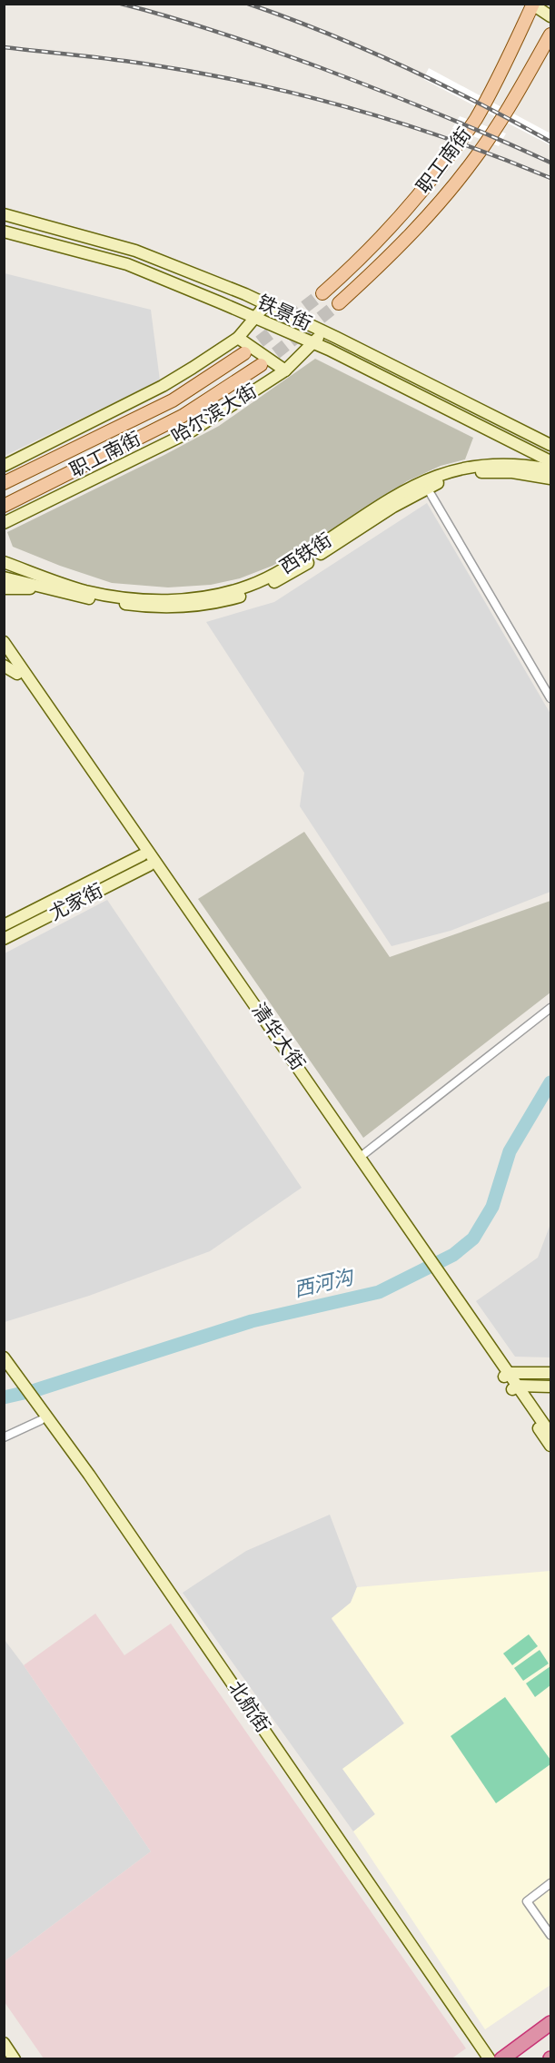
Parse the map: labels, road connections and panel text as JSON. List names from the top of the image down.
{
  "streets": {
    "main road": [
      "职工南街",
      "铁景街",
      "哈尔滨大街",
      "西铁街",
      "尤家街",
      "清华大街",
      "北航街"
    ]
  },
  "crossings": [
    ["铁景街", "哈尔滨大街"],
    ["尤家街", "清华大街"]
  ],
  "water": ["西河沟"]
}
